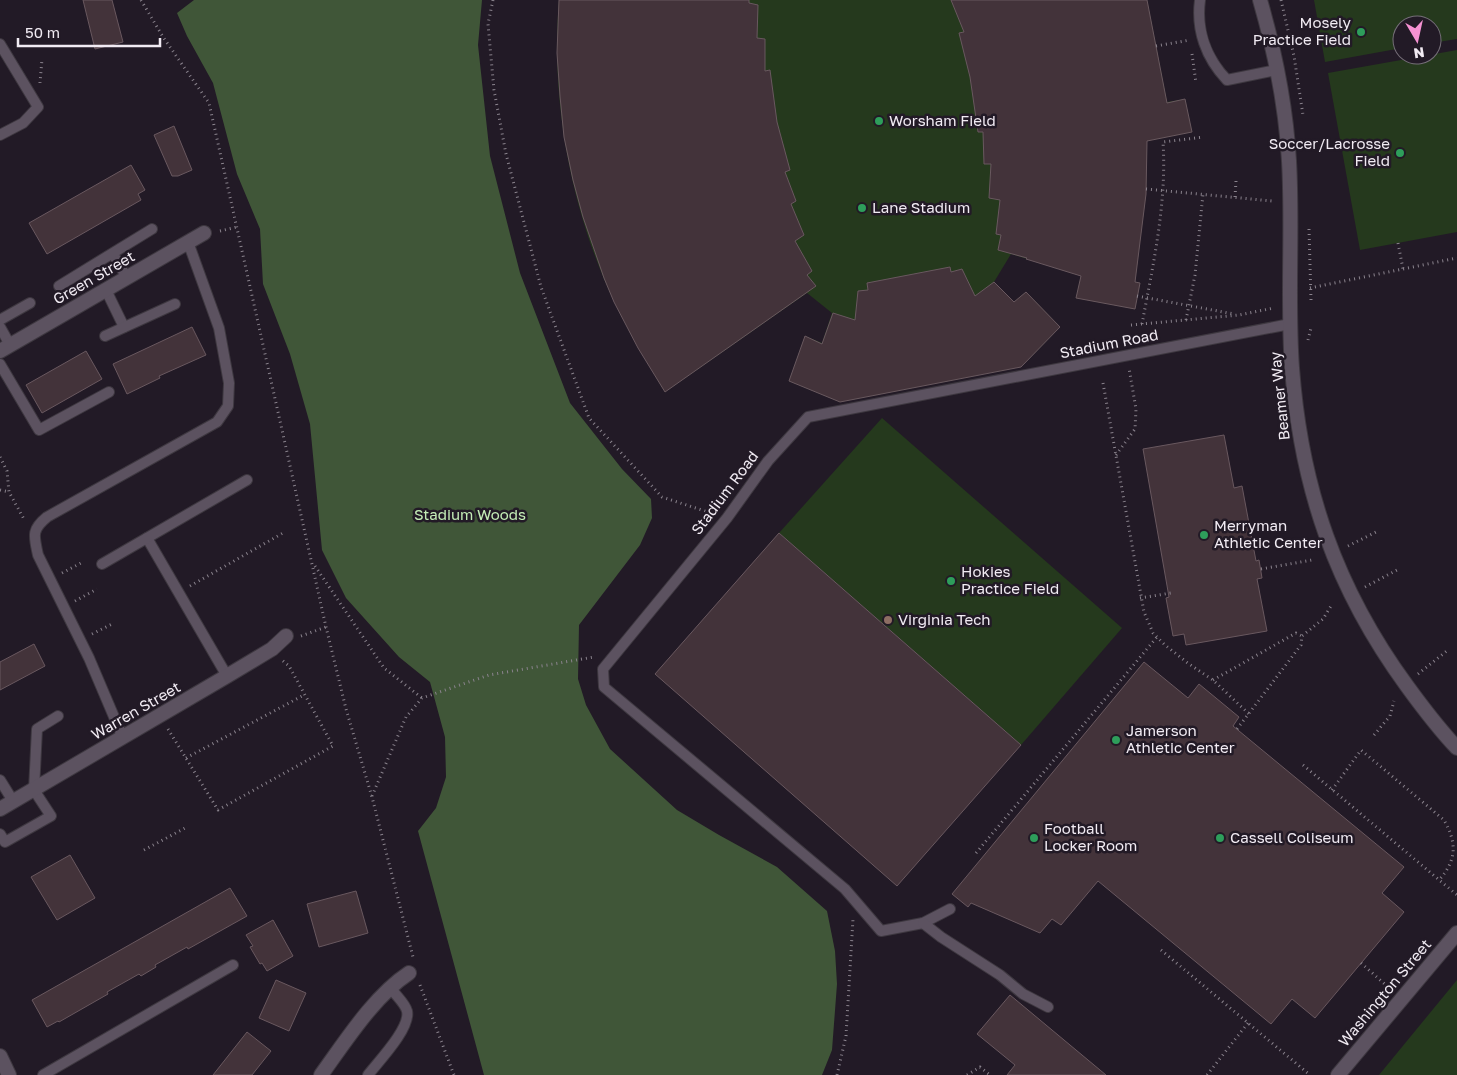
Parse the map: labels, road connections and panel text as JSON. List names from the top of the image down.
{
  "streets": {
    "main road": [
      "Green Street",
      "Beamer Way",
      "Warren Street",
      "Washington Street"
    ],
    "lane": ["Stadium Road"]
  },
  "crossings": [
    ["Stadium Road", "Beamer Way"]
  ],
  "parks": ["Stadium Woods"],
  "places": [
    "Mosely Practice Field",
    "Worsham Field",
    "Soccer/Lacrosse Field",
    "Lane Stadium",
    "Merryman Athletic Center",
    "Hokies Practice Field",
    "Virginia Tech",
    "Jamerson Athletic Center",
    "Football Locker Room",
    "Cassell Coliseum"
  ],
  "scale_bar": "50 m",
  "north": "bottom"
}
